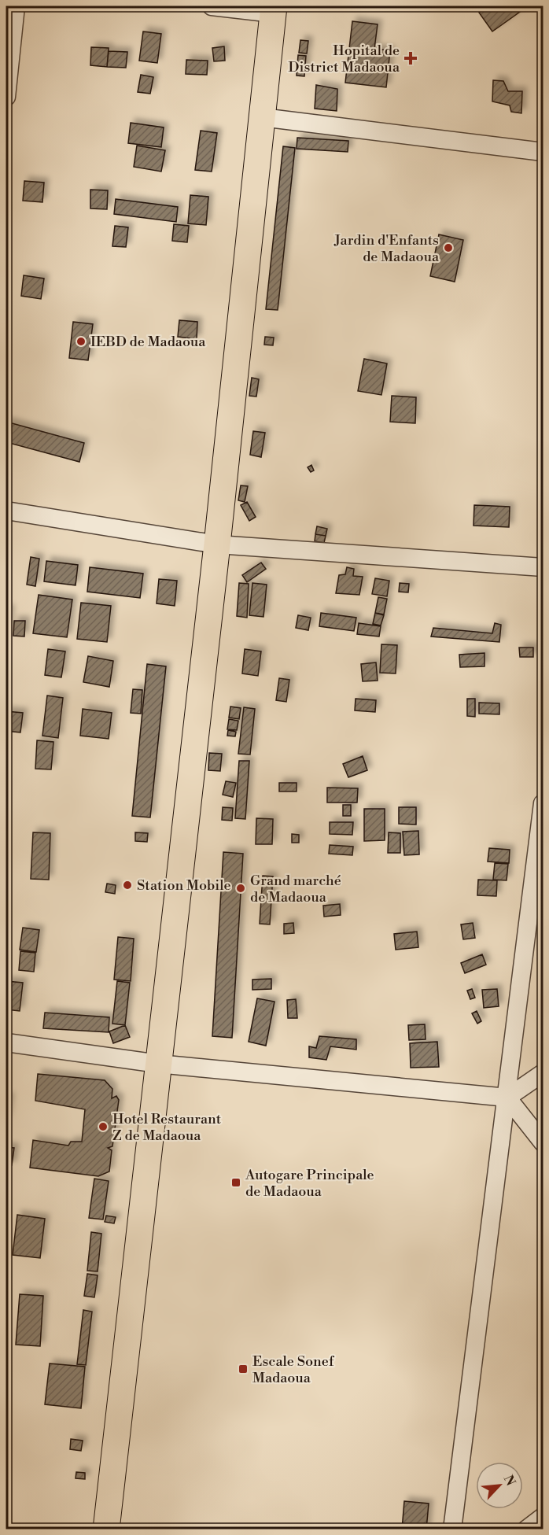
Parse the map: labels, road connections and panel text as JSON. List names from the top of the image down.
{
  "places": {
    "health": ["Hopital de District Madaoua"],
    "other": [
      "Jardin d'Enfants de Madaoua",
      "IEBD de Madaoua",
      "Station Mobile",
      "Grand marché de Madaoua",
      "Hotel Restaurant Z de Madaoua"
    ],
    "transit": ["Autogare Principale de Madaoua", "Escale Sonef Madaoua"]
  },
  "north": "top right"
}
